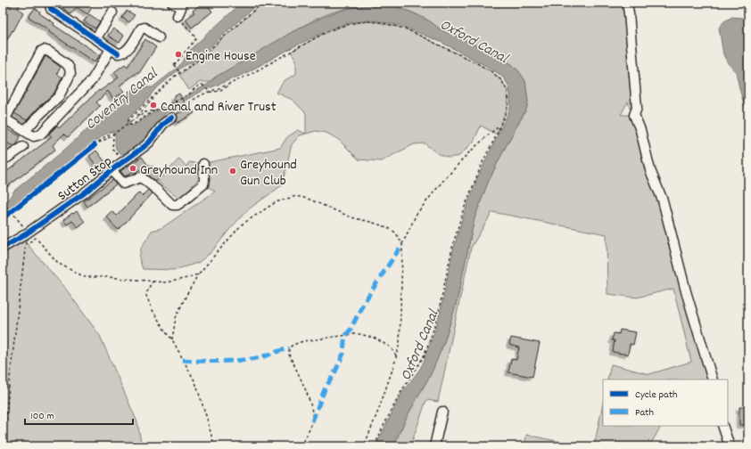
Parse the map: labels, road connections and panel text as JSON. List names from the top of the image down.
{
  "streets": {
    "street": ["Sutton Stop"]
  },
  "water": ["Oxford Canal", "Coventry Canal"],
  "places": [
    "Engine House",
    "Canal and River Trust",
    "Greyhound Inn",
    "Greyhound Gun Club"
  ],
  "legend": ["Cycle path", "Path"],
  "scale_bar": "100 m"
}
